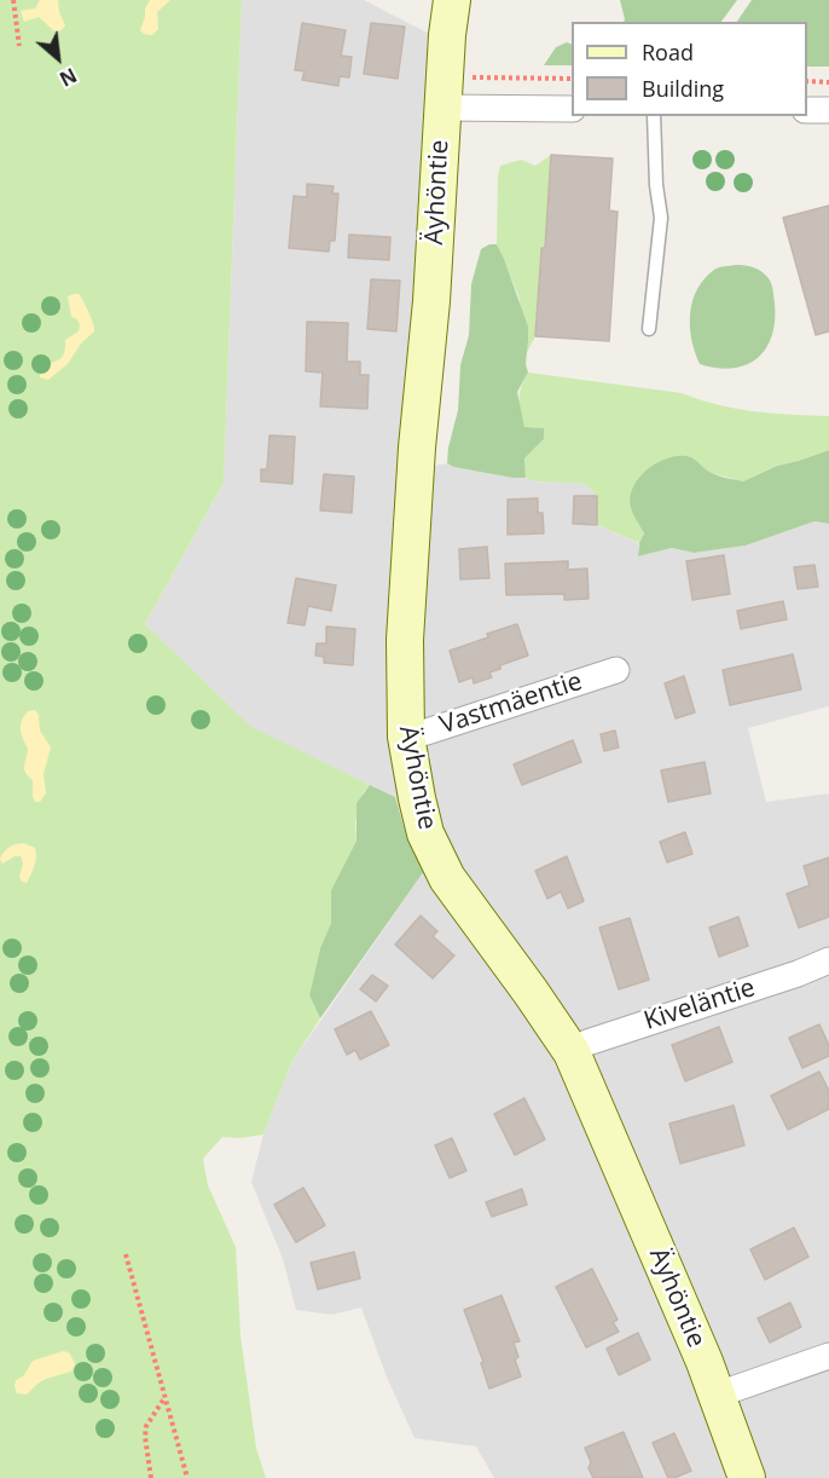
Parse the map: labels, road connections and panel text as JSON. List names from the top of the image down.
{
  "streets": {
    "main road": ["Äyhöntie"],
    "street": ["Vastmäentie", "Kiveläntie"]
  },
  "crossings": [
    ["Äyhöntie", "Vastmäentie"],
    ["Äyhöntie", "Kiveläntie"]
  ],
  "legend": ["Road", "Building"],
  "north": "bottom right"
}
